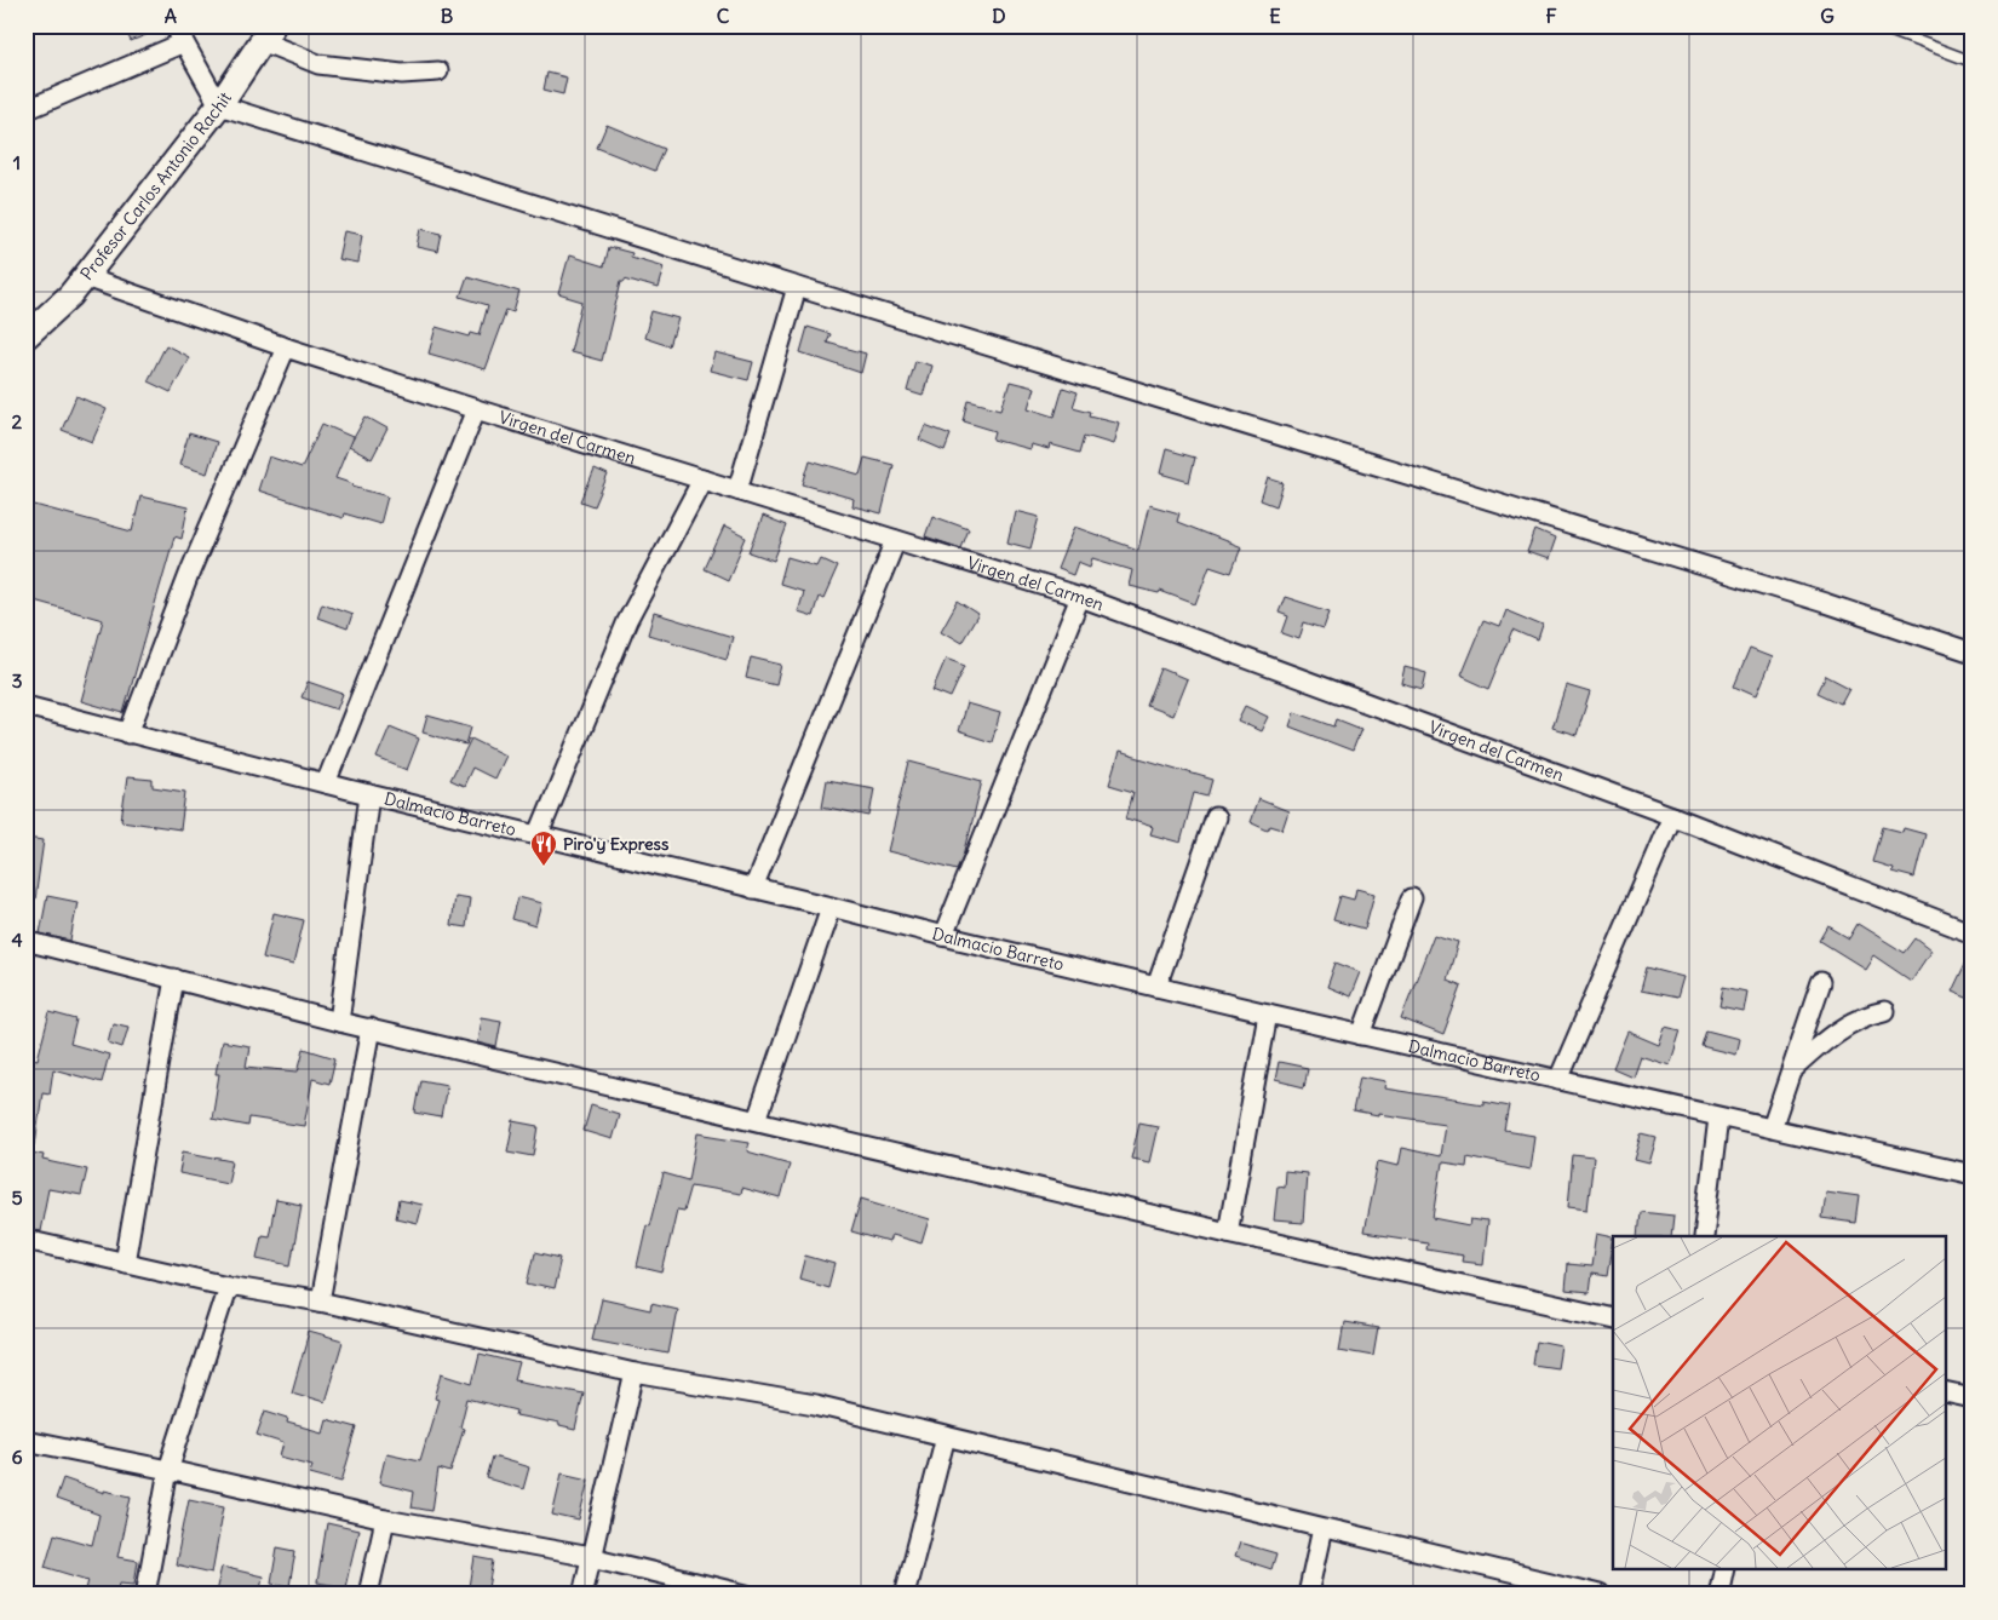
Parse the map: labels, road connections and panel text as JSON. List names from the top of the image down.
{
  "streets": {
    "main road": ["Profesor Carlos Antonio Rachit"],
    "street": ["Virgen del Carmen", "Dalmacio Barreto"]
  },
  "crossings": [
    ["Profesor Carlos Antonio Rachit", "Virgen del Carmen"]
  ],
  "places": {
    "restaurant": ["Piro'y Express"]
  },
  "grid": {
    "columns": [
      "A",
      "B",
      "C",
      "D",
      "E",
      "F",
      "G"
    ],
    "rows": [
      "1",
      "2",
      "3",
      "4",
      "5",
      "6"
    ]
  }
}
